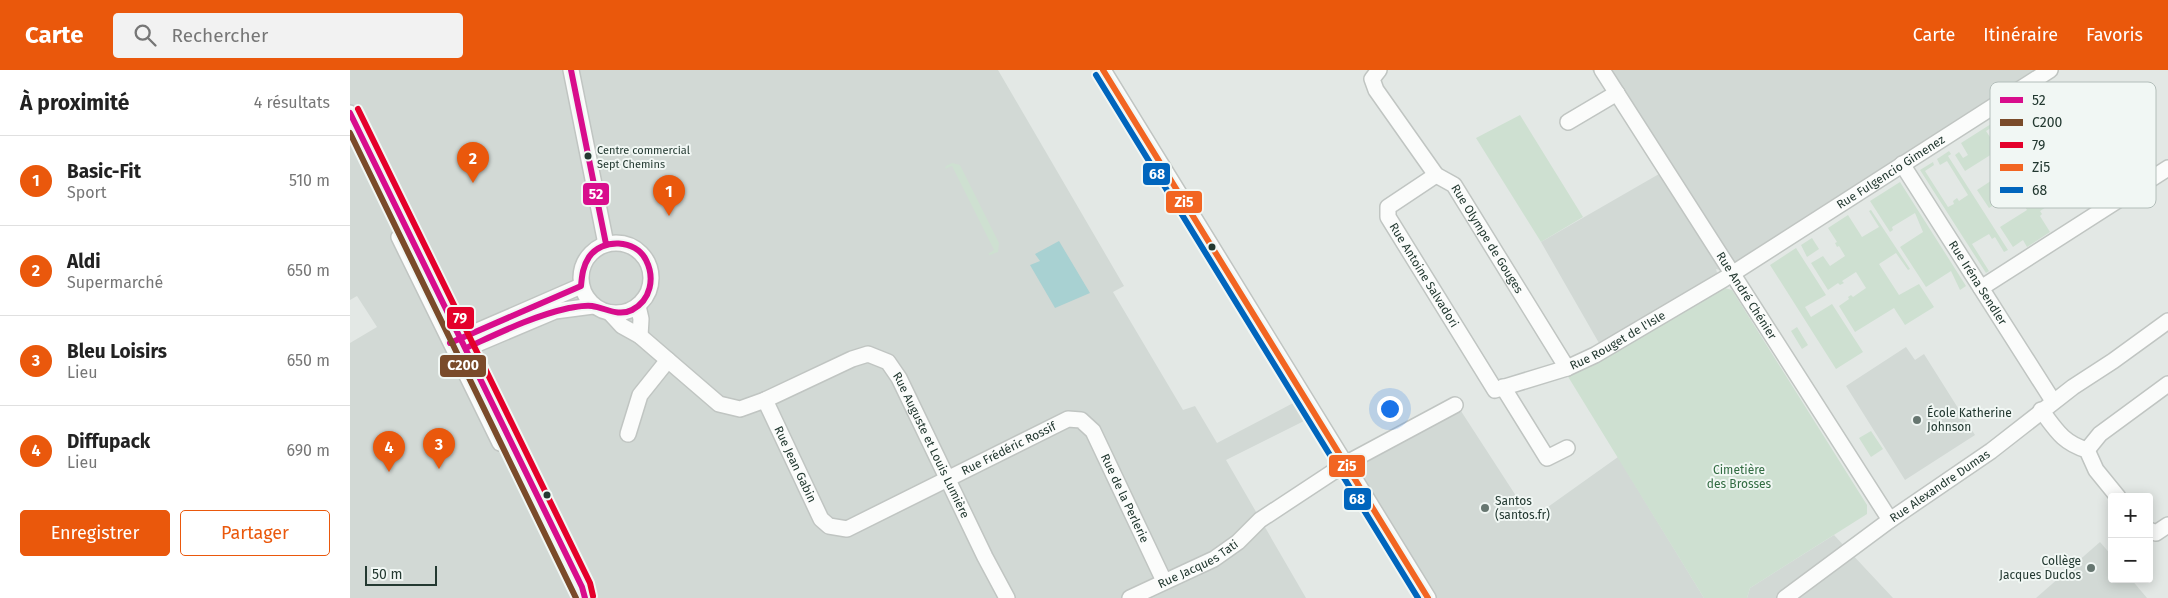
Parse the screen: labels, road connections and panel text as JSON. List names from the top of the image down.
{
  "streets": {
    "street": [
      "Rue Fulgencio Gimenez",
      "Rue Olympe de Gouges",
      "Rue Antoine Salvadori",
      "Rue Iréna Sendler",
      "Rue André Chénier",
      "Rue Rouget de l'Isle",
      "Rue Auguste et Louis Lumière",
      "Rue Frédéric Rossif",
      "Rue Jean Gabin",
      "Rue Alexandre Dumas",
      "Rue de la Perlerie",
      "Rue Jacques Tati"
    ]
  },
  "crossings": [
    ["Rue Fulgencio Gimenez", "Rue Iréna Sendler"],
    ["Rue Fulgencio Gimenez", "Rue André Chénier"],
    ["Rue Fulgencio Gimenez", "Rue Rouget de l'Isle"],
    ["Rue Olympe de Gouges", "Rue Antoine Salvadori"],
    ["Rue Olympe de Gouges", "Rue Rouget de l'Isle"],
    ["Rue Antoine Salvadori", "Rue Rouget de l'Isle"],
    ["Rue Iréna Sendler", "Rue Alexandre Dumas"],
    ["Rue André Chénier", "Rue Rouget de l'Isle"],
    ["Rue André Chénier", "Rue Alexandre Dumas"],
    ["Rue Auguste et Louis Lumière", "Rue Frédéric Rossif"],
    ["Rue Auguste et Louis Lumière", "Rue Jean Gabin"],
    ["Rue Frédéric Rossif", "Rue Jean Gabin"],
    ["Rue Frédéric Rossif", "Rue de la Perlerie"],
    ["Rue de la Perlerie", "Rue Jacques Tati"]
  ],
  "parks": ["Cimetière des Brosses"],
  "places": [
    "Centre commercial Sept Chemins",
    "École Katherine Johnson",
    "Santos (santos.fr)",
    "Collège Jacques Duclos"
  ],
  "lines": [
    "transit line 52",
    "transit line Zi5",
    "transit line 68",
    "transit line 79",
    "transit line C200"
  ],
  "legend": [
    "52",
    "C200",
    "79",
    "Zi5",
    "68"
  ],
  "scale_bar": "50 m",
  "page": {
    "header": "Carte",
    "search": "Rechercher",
    "nav": ["Carte", "Itinéraire", "Favoris"],
    "heading": ["À proximité", "4 résultats"],
    "list": [
      {
        "mark": "1",
        "name": "Basic-Fit",
        "note": "Sport",
        "value": "510 m"
      },
      {
        "mark": "2",
        "name": "Aldi",
        "note": "Supermarché",
        "value": "650 m"
      },
      {
        "mark": "3",
        "name": "Bleu Loisirs",
        "note": "Lieu",
        "value": "650 m"
      },
      {
        "mark": "4",
        "name": "Diffupack",
        "note": "Lieu",
        "value": "690 m"
      }
    ],
    "pins": [
      "2",
      "1",
      "3",
      "4"
    ],
    "map_buttons": ["+", "−"],
    "buttons": ["Enregistrer", "Partager"],
    "scale": "50 m"
  }
}
